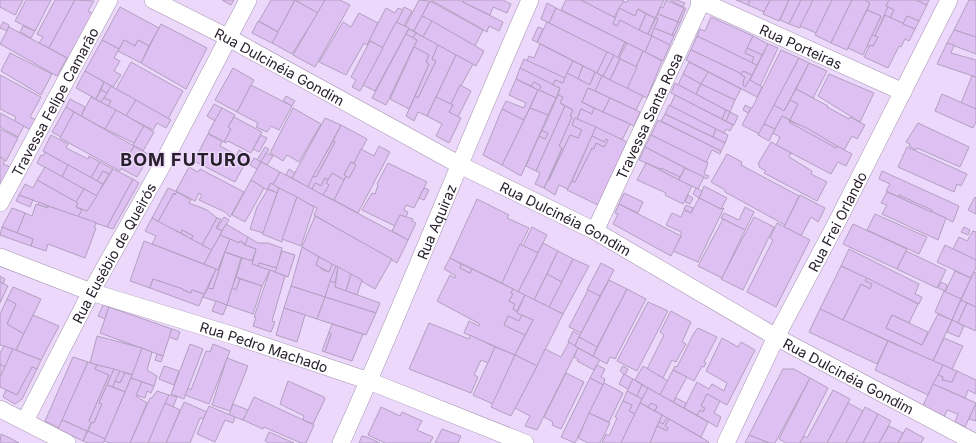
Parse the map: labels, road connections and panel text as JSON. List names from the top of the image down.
{
  "streets": {
    "street": [
      "Rua Porteiras",
      "Rua Dulcinéia Gondim",
      "Travessa Felipe Camarão",
      "Travessa Santa Rosa",
      "Rua Aquiraz",
      "Rua Frei Orlando",
      "Rua Eusébio de Queirós",
      "Rua Pedro Machado"
    ]
  },
  "crossings": [
    ["Rua Porteiras", "Travessa Santa Rosa"],
    ["Rua Porteiras", "Rua Frei Orlando"],
    ["Rua Dulcinéia Gondim", "Travessa Santa Rosa"],
    ["Rua Dulcinéia Gondim", "Rua Aquiraz"],
    ["Rua Dulcinéia Gondim", "Rua Frei Orlando"],
    ["Rua Dulcinéia Gondim", "Rua Eusébio de Queirós"],
    ["Rua Aquiraz", "Rua Pedro Machado"],
    ["Rua Eusébio de Queirós", "Rua Pedro Machado"]
  ],
  "districts": ["BOM FUTURO"]
}
